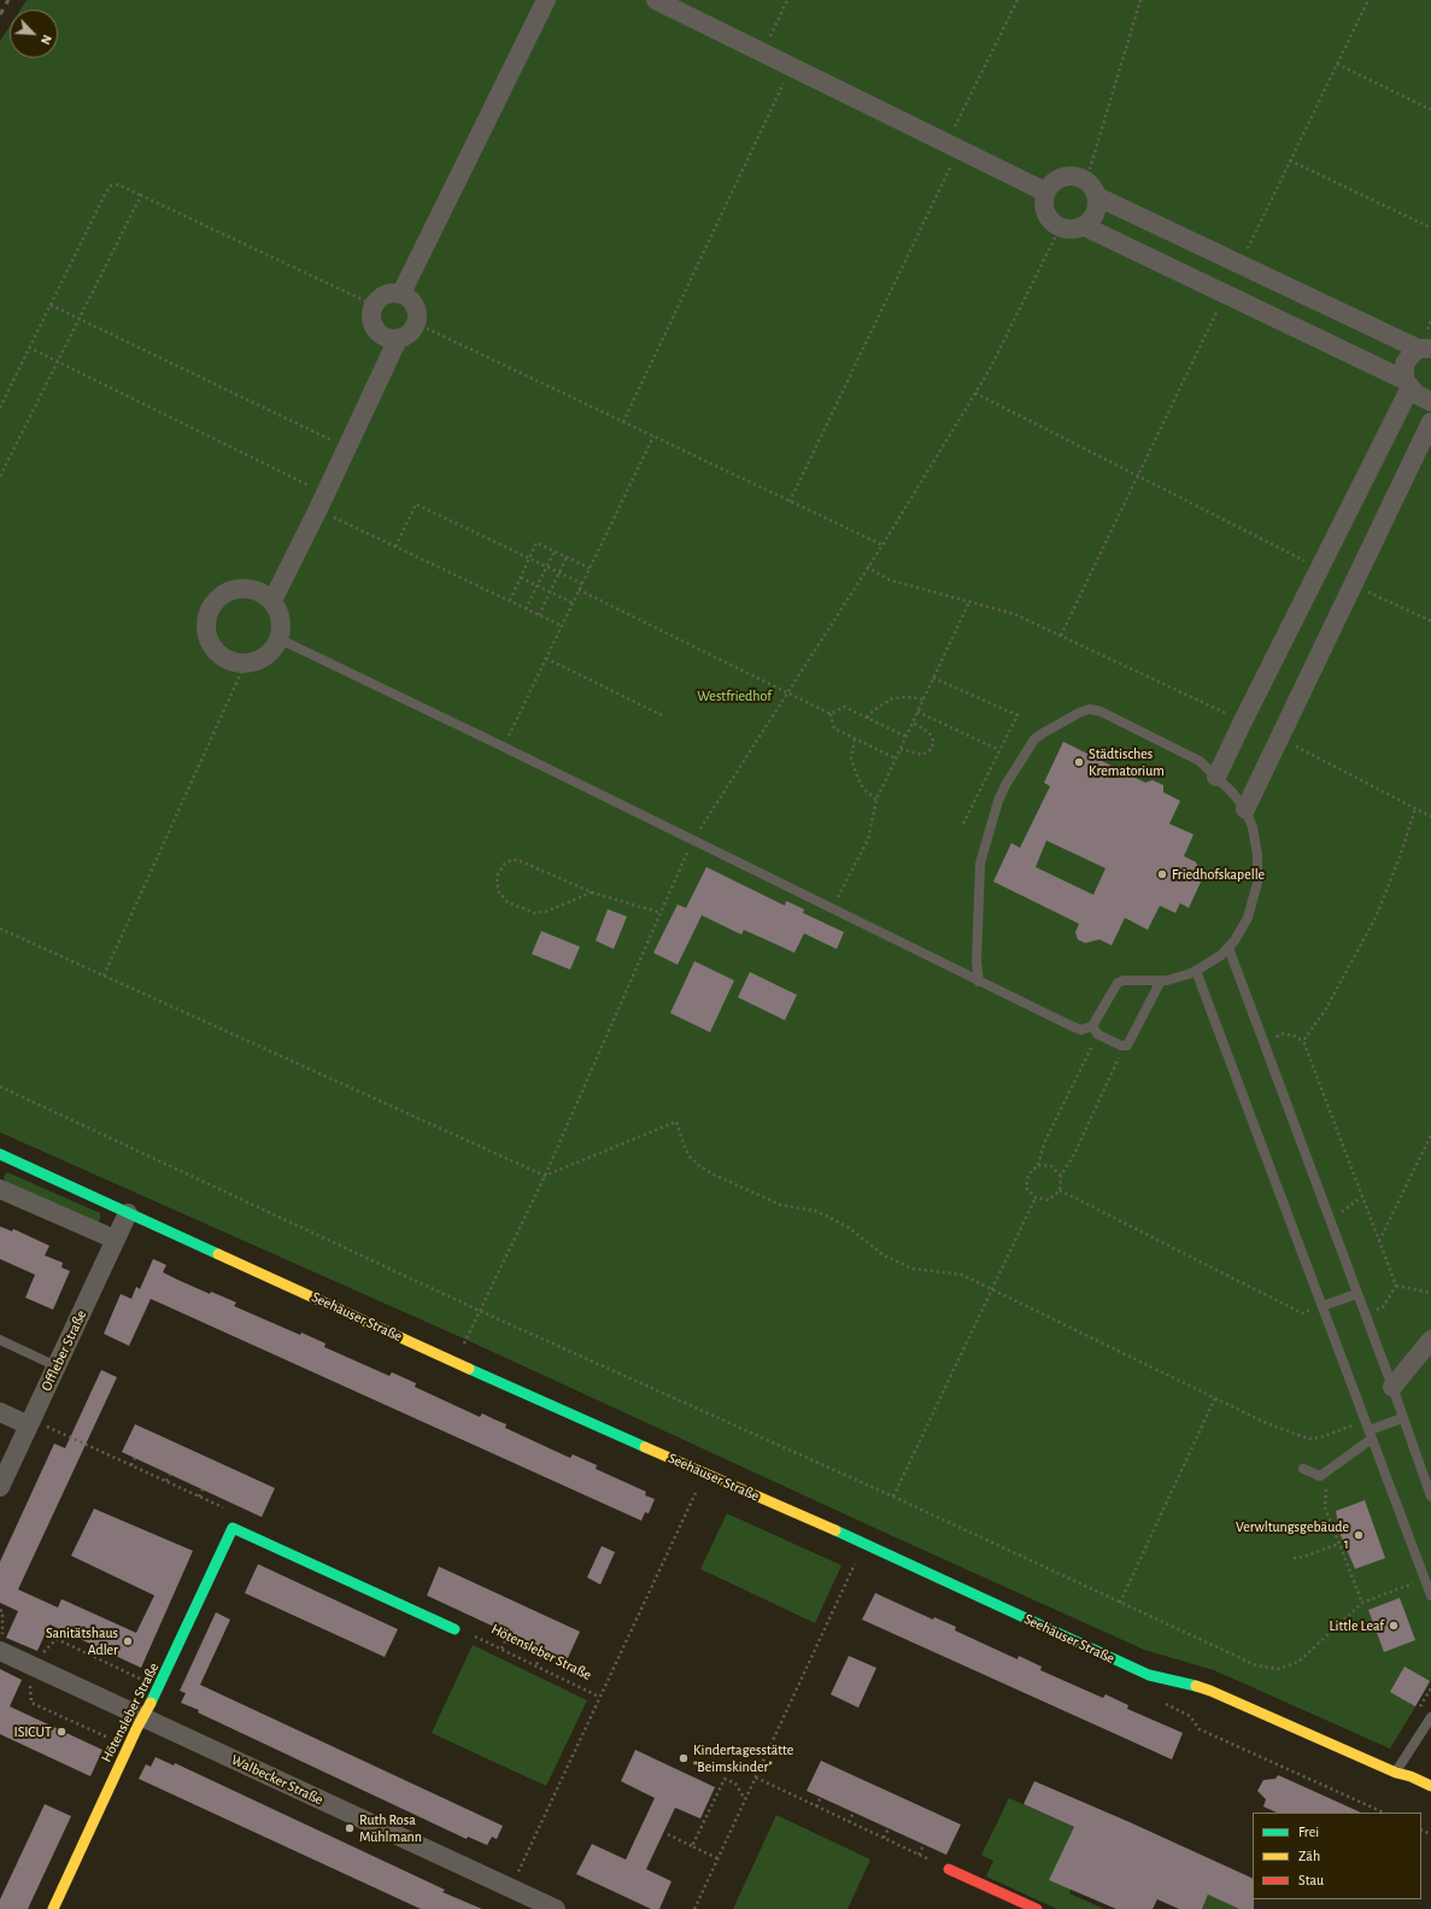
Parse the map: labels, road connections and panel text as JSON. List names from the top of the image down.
{
  "streets": {
    "street": [
      "Seehäuser Straße",
      "Offleber Straße",
      "Hötensleber Straße",
      "Walbecker Straße"
    ]
  },
  "crossings": [
    ["Seehäuser Straße", "Offleber Straße"],
    ["Hötensleber Straße", "Walbecker Straße"]
  ],
  "parks": ["Westfriedhof"],
  "places": [
    "Städtisches Krematorium",
    "Friedhofskapelle",
    "Verwltungsgebäude 1",
    "Little Leaf",
    "Sanitätshaus Adler",
    "ISICUT",
    "Kindertagesstätte \"Beimskinder\"",
    "Ruth Rosa Mühlmann"
  ],
  "legend": ["Frei", "Zäh", "Stau"],
  "north": "bottom right"
}
